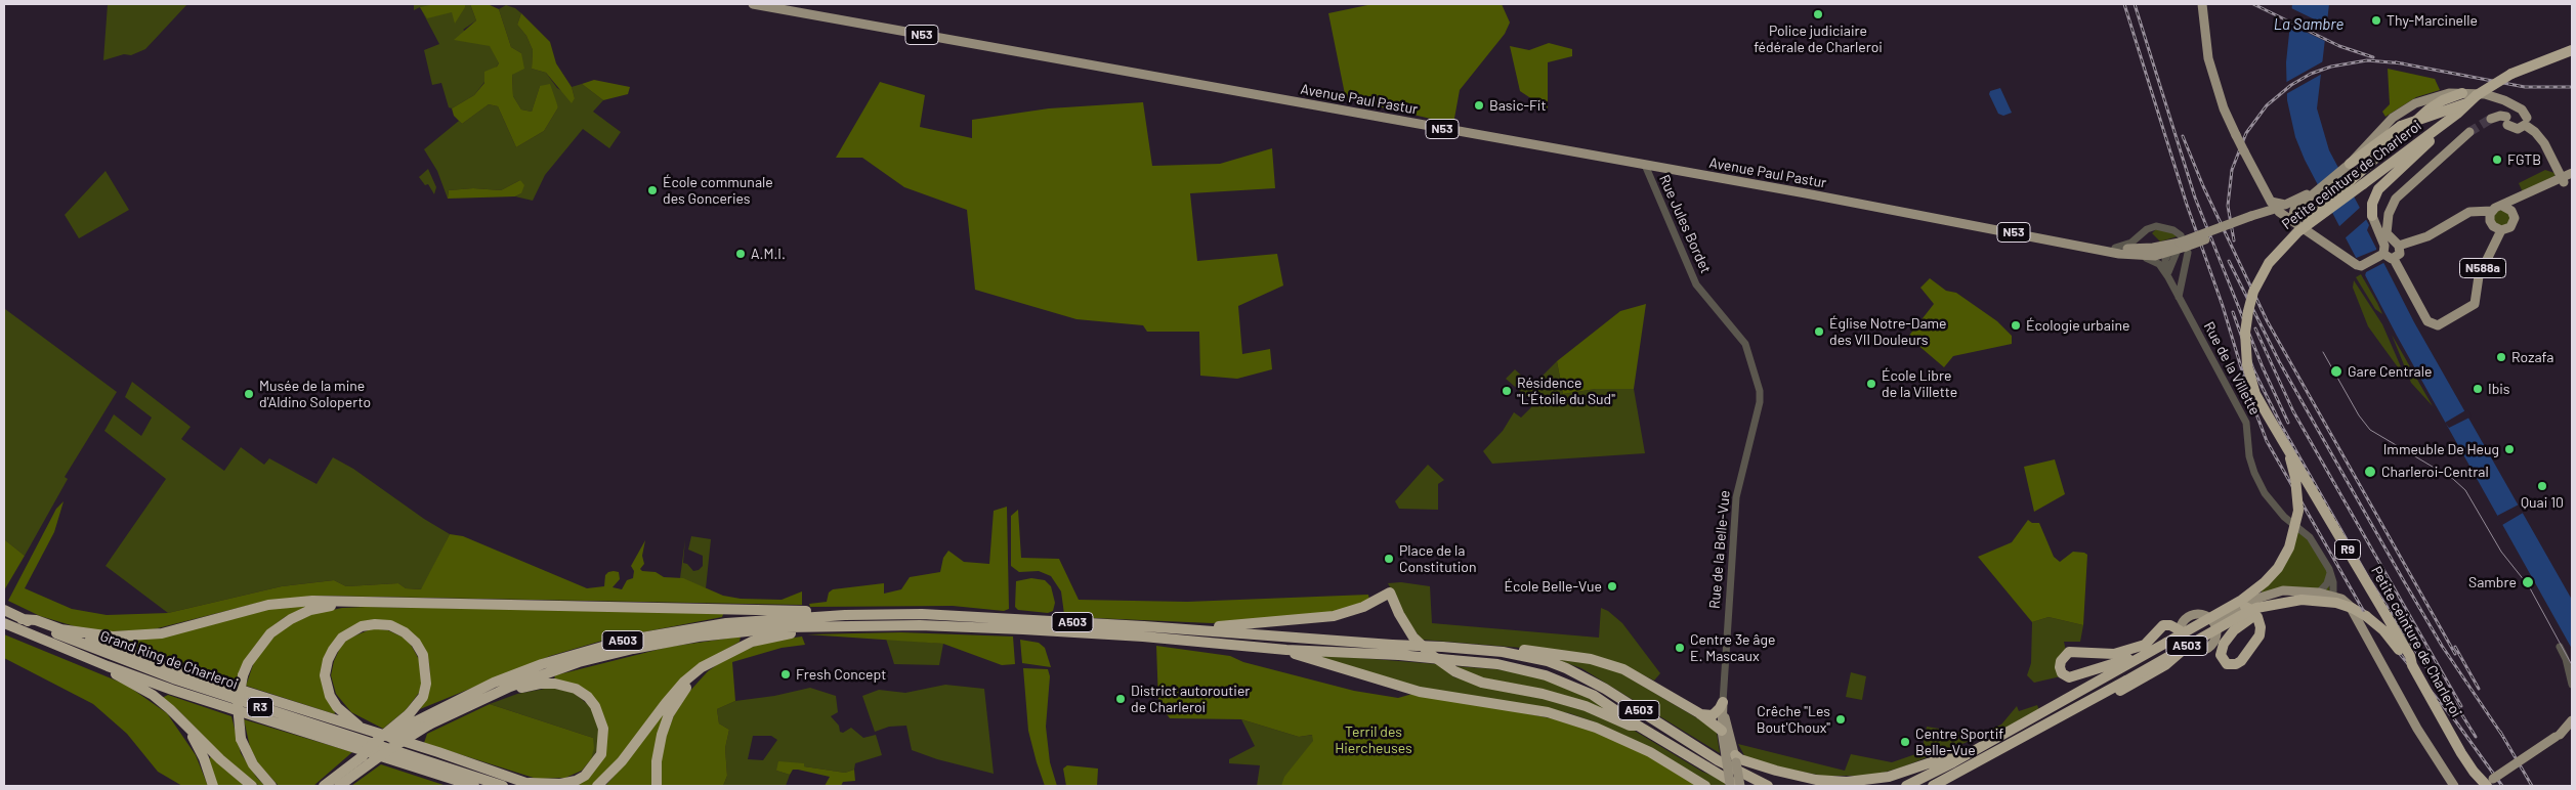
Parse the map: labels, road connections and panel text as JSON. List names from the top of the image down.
{
  "streets": {
    "highway": [
      "Petite ceinture de Charleroi",
      "R9",
      "A503",
      "Grand Ring de Charleroi",
      "R3"
    ],
    "main road": [
      "N53",
      "Avenue Paul Pastur",
      "N588a",
      "Rue de la Belle-Vue"
    ],
    "street": ["Rue Jules Bordet", "Rue de la Villette"]
  },
  "crossings": [
    ["N53", "Avenue Paul Pastur"],
    ["Avenue Paul Pastur", "Rue Jules Bordet"],
    ["Avenue Paul Pastur", "Rue de la Villette"],
    ["Rue Jules Bordet", "Rue de la Belle-Vue"],
    ["Rue de la Belle-Vue", "A503"]
  ],
  "water": ["La Sambre"],
  "parks": ["Terril des Hiercheuses"],
  "places": [
    "Police judiciaire fédérale de Charleroi",
    "Thy-Marcinelle",
    "Basic-Fit",
    "FGTB",
    "École communale des Gonceries",
    "A.M.I.",
    "Écologie urbaine",
    "Église Notre-Dame des VII Douleurs",
    "Rozafa",
    "Gare Centrale",
    "École Libre de la Villette",
    "Ibis",
    "Résidence \"L'Étoile du Sud\"",
    "Musée de la mine d'Aldino Soloperto",
    "Immeuble De Heug",
    "Charleroi-Central",
    "Quai 10",
    "Place de la Constitution",
    "Sambre",
    "École Belle-Vue",
    "Centre 3e âge E. Mascaux",
    "Fresh Concept",
    "District autoroutier de Charleroi",
    "Crêche \"Les Bout'Choux\"",
    "Centre Sportif Belle-Vue"
  ]
}
